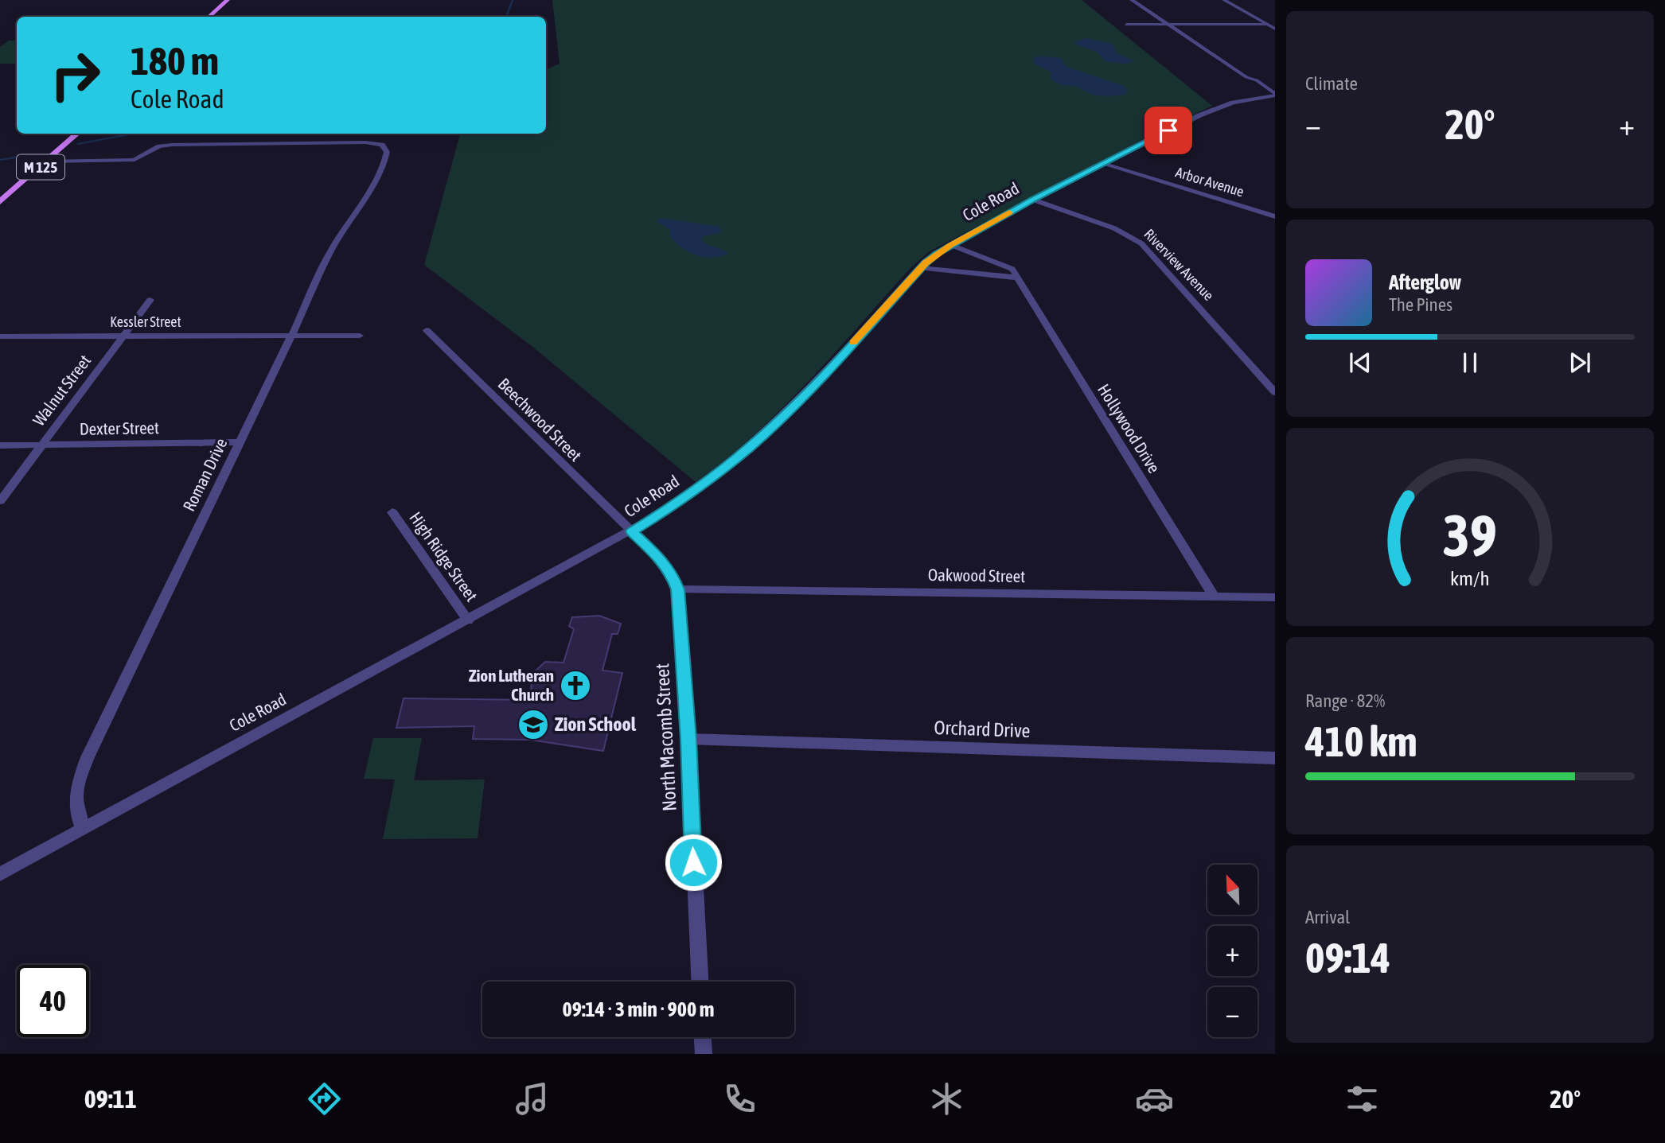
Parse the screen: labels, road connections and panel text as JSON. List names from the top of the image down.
{
  "streets": {
    "main road": ["M 125"],
    "street": [
      "Arbor Avenue",
      "Cole Road",
      "Riverview Avenue",
      "Kessler Street",
      "Walnut Street",
      "Beechwood Street",
      "Dexter Street",
      "Hollywood Drive",
      "Roman Drive",
      "High Ridge Street",
      "Oakwood Street",
      "Orchard Drive",
      "North Macomb Street"
    ]
  },
  "crossings": [
    ["M 125", "Roman Drive"],
    ["Arbor Avenue", "Cole Road"],
    ["Cole Road", "Riverview Avenue"],
    ["Cole Road", "Beechwood Street"],
    ["Cole Road", "Hollywood Drive"],
    ["Cole Road", "Roman Drive"],
    ["Cole Road", "High Ridge Street"],
    ["Cole Road", "North Macomb Street"],
    ["Kessler Street", "Walnut Street"],
    ["Kessler Street", "Roman Drive"],
    ["Walnut Street", "Dexter Street"],
    ["Beechwood Street", "North Macomb Street"],
    ["Dexter Street", "Roman Drive"],
    ["Hollywood Drive", "Oakwood Street"],
    ["Oakwood Street", "North Macomb Street"],
    ["Orchard Drive", "North Macomb Street"]
  ],
  "places": {
    "church": ["Zion Lutheran Church"],
    "school or university": ["Zion School"]
  },
  "north": "top left",
  "page": {
    "tile": [
      "Climate",
      ["Range · 82%", "410 km"],
      ["Arrival", "09:14"]
    ],
    "turn": ["180 m", "Cole Road"],
    "heat": ["−", "20°", "+"],
    "song": ["Afterglow", "The Pines"],
    "map_buttons": ["+", "−"],
    "limit": "40",
    "trip": "09:14 · 3 min · 900 m",
    "tabs": ["09:11", "20°"],
    "gauge": ["39", "km/h"]
  }
}
